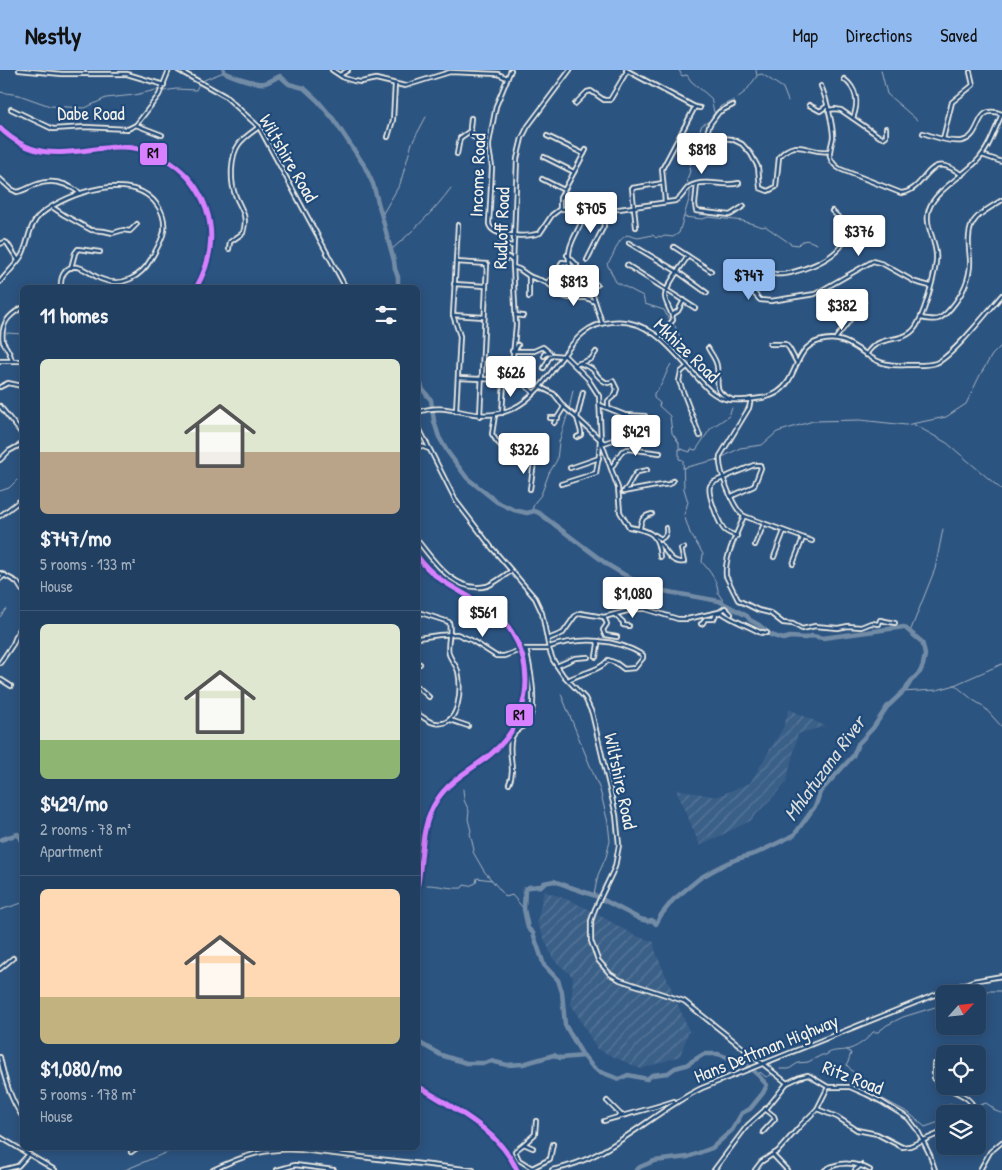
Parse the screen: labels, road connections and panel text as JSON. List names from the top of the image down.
{
  "streets": {
    "street": [
      "Dabe Road",
      "Wiltshire Road",
      "Income Road",
      "Rudloff Road",
      "Mkhize Road",
      "Hans Dettman Highway",
      "Ritz Road"
    ]
  },
  "crossings": [
    ["Wiltshire Road", "Hans Dettman Highway"],
    ["Wiltshire Road", "Ritz Road"],
    ["Income Road", "Rudloff Road"]
  ],
  "water": ["Mhlatuzana River"],
  "lines": ["transit line R1"],
  "north": "top right",
  "page": {
    "header": "Nestly",
    "nav": ["Map", "Directions", "Saved"],
    "price": [
      "$818",
      "$705",
      "$376",
      "$747",
      "$813",
      "$382",
      "$626",
      "$429",
      "$326",
      "$1,080",
      "$561"
    ],
    "heading": "11 homes",
    "list": [
      {
        "name": "$747/mo",
        "note": "5 rooms · 133 m² · House"
      },
      {
        "name": "$429/mo",
        "note": "2 rooms · 78 m² · Apartment"
      },
      {
        "name": "$1,080/mo",
        "note": "5 rooms · 178 m² · House"
      }
    ]
  }
}
